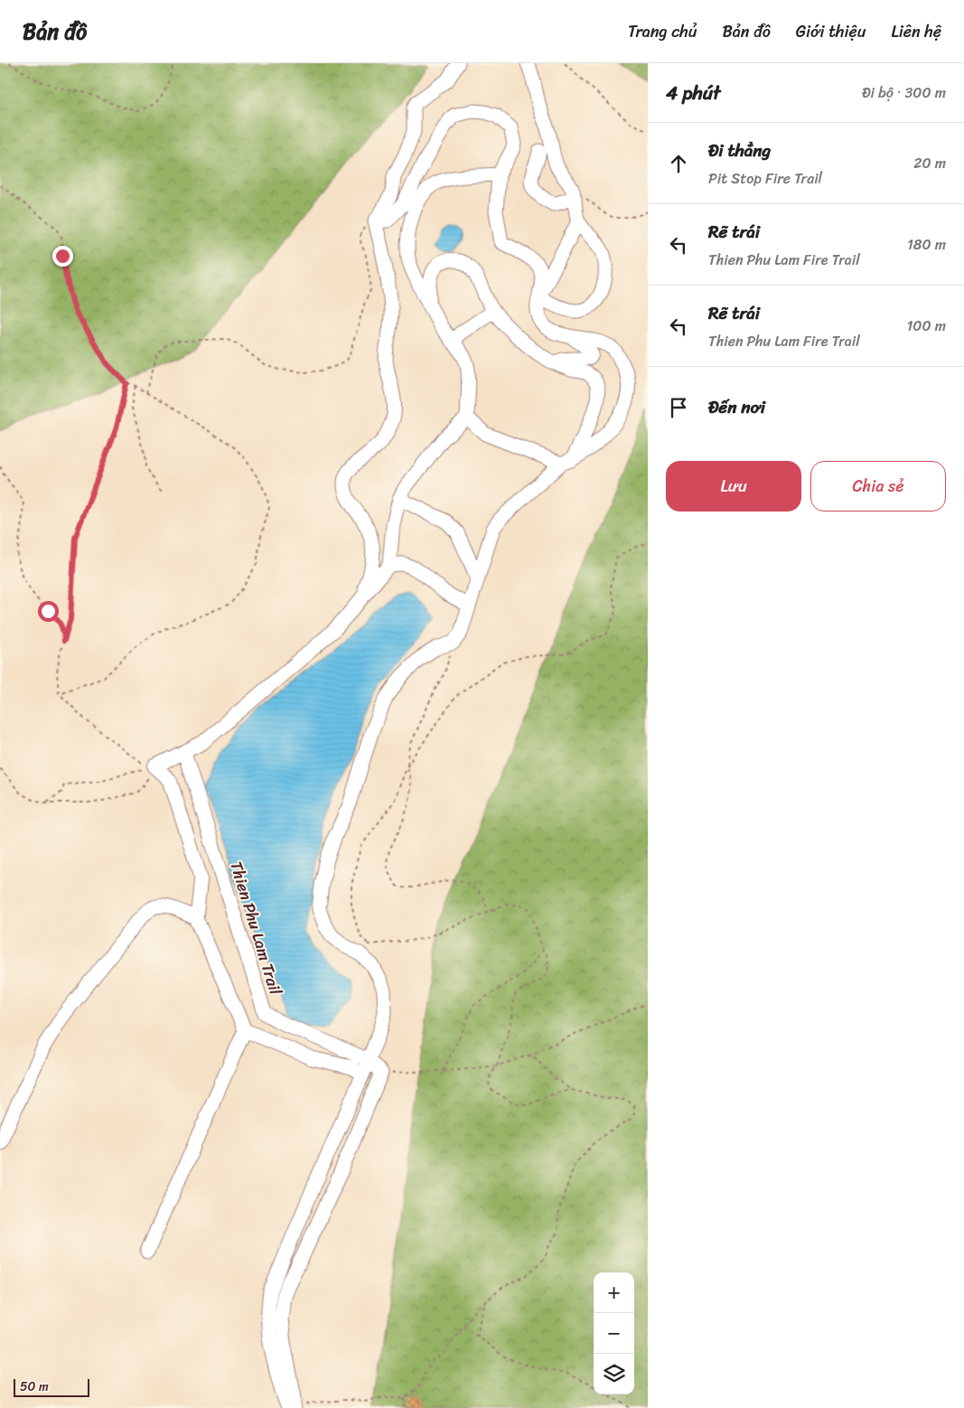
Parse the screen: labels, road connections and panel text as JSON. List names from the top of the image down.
{
  "streets": {
    "street": ["Thien Phu Lam Trail"]
  },
  "scale_bar": "50 m",
  "page": {
    "header": "Bản đồ",
    "nav": [
      "Trang chủ",
      "Bản đồ",
      "Giới thiệu",
      "Liên hệ"
    ],
    "heading": ["4 phút", "Đi bộ · 300 m"],
    "list": [
      ["Đi thẳng", "Pit Stop Fire Trail", "20 m"],
      ["Rẽ trái", "Thien Phu Lam Fire Trail", "180 m"],
      ["Rẽ trái", "Thien Phu Lam Fire Trail", "100 m"],
      "Đến nơi"
    ],
    "buttons": ["Lưu", "Chia sẻ"],
    "map_buttons": ["+", "−"],
    "scale": "50 m"
  }
}
